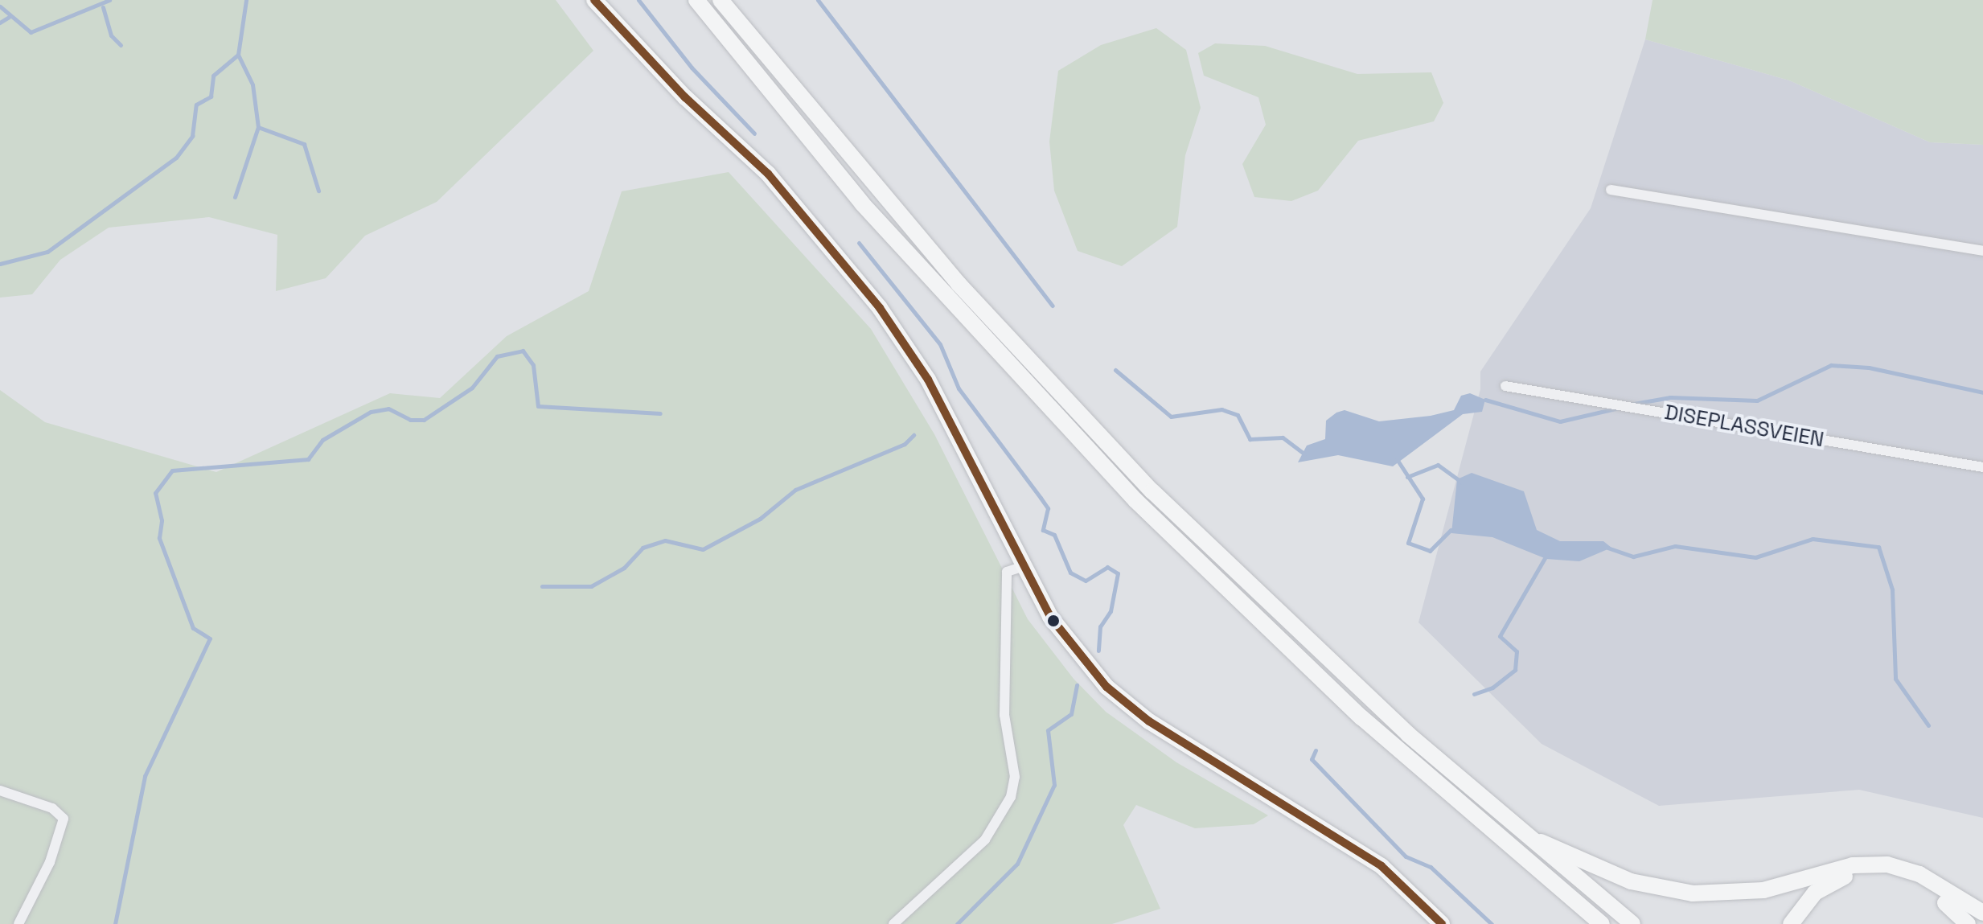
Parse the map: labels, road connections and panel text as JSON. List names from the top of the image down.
{
  "streets": {
    "street": ["DISEPLASSVEIEN"]
  }
}
